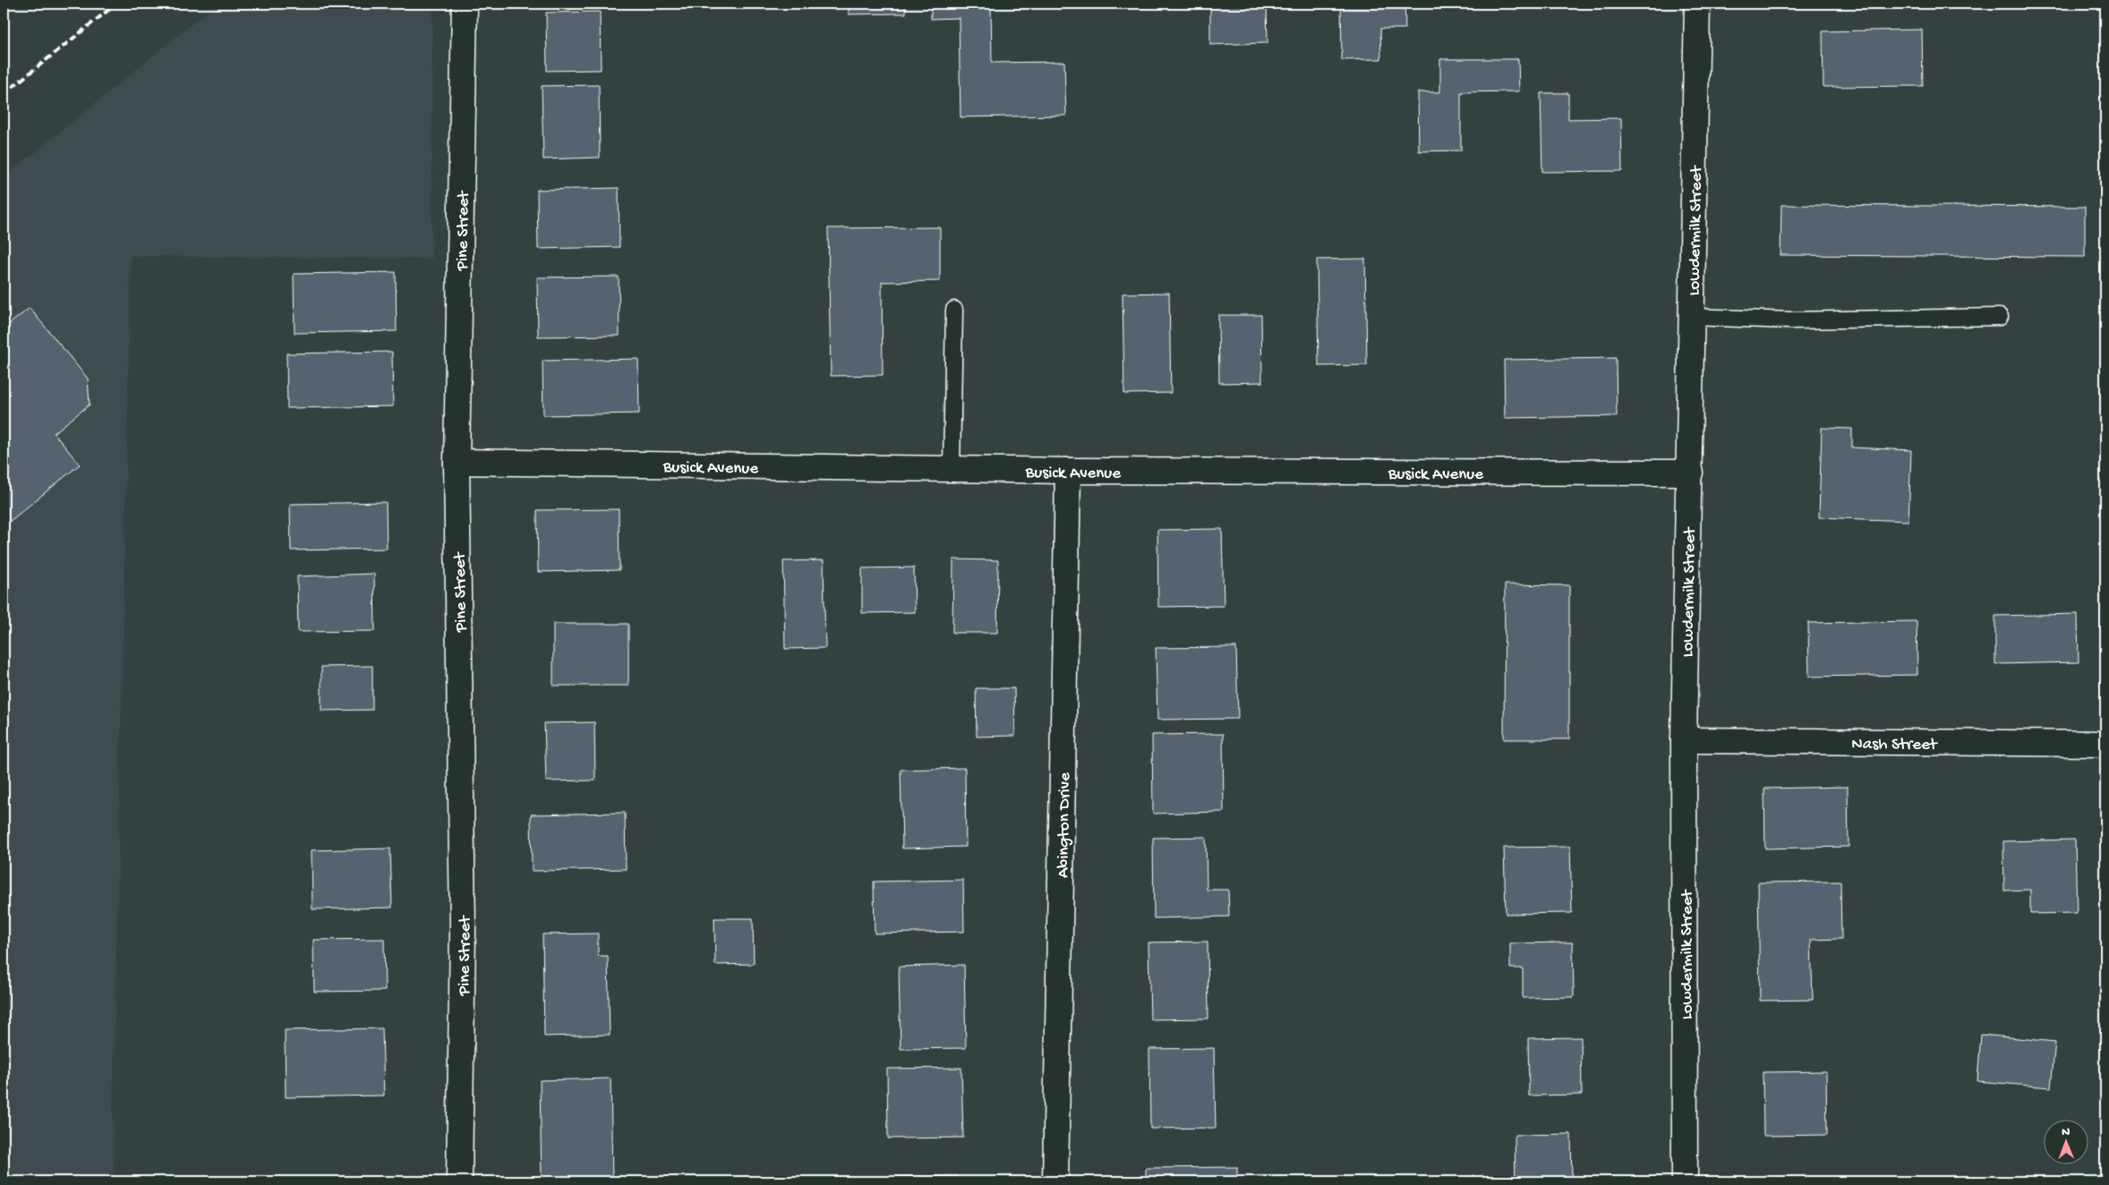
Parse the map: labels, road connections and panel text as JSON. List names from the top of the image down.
{
  "streets": {
    "street": [
      "Pine Street",
      "Lowdermilk Street",
      "Busick Avenue",
      "Nash Street",
      "Abington Drive"
    ]
  },
  "crossings": [
    ["Pine Street", "Busick Avenue"],
    ["Lowdermilk Street", "Busick Avenue"],
    ["Lowdermilk Street", "Nash Street"],
    ["Busick Avenue", "Abington Drive"]
  ],
  "north": "top"
}
